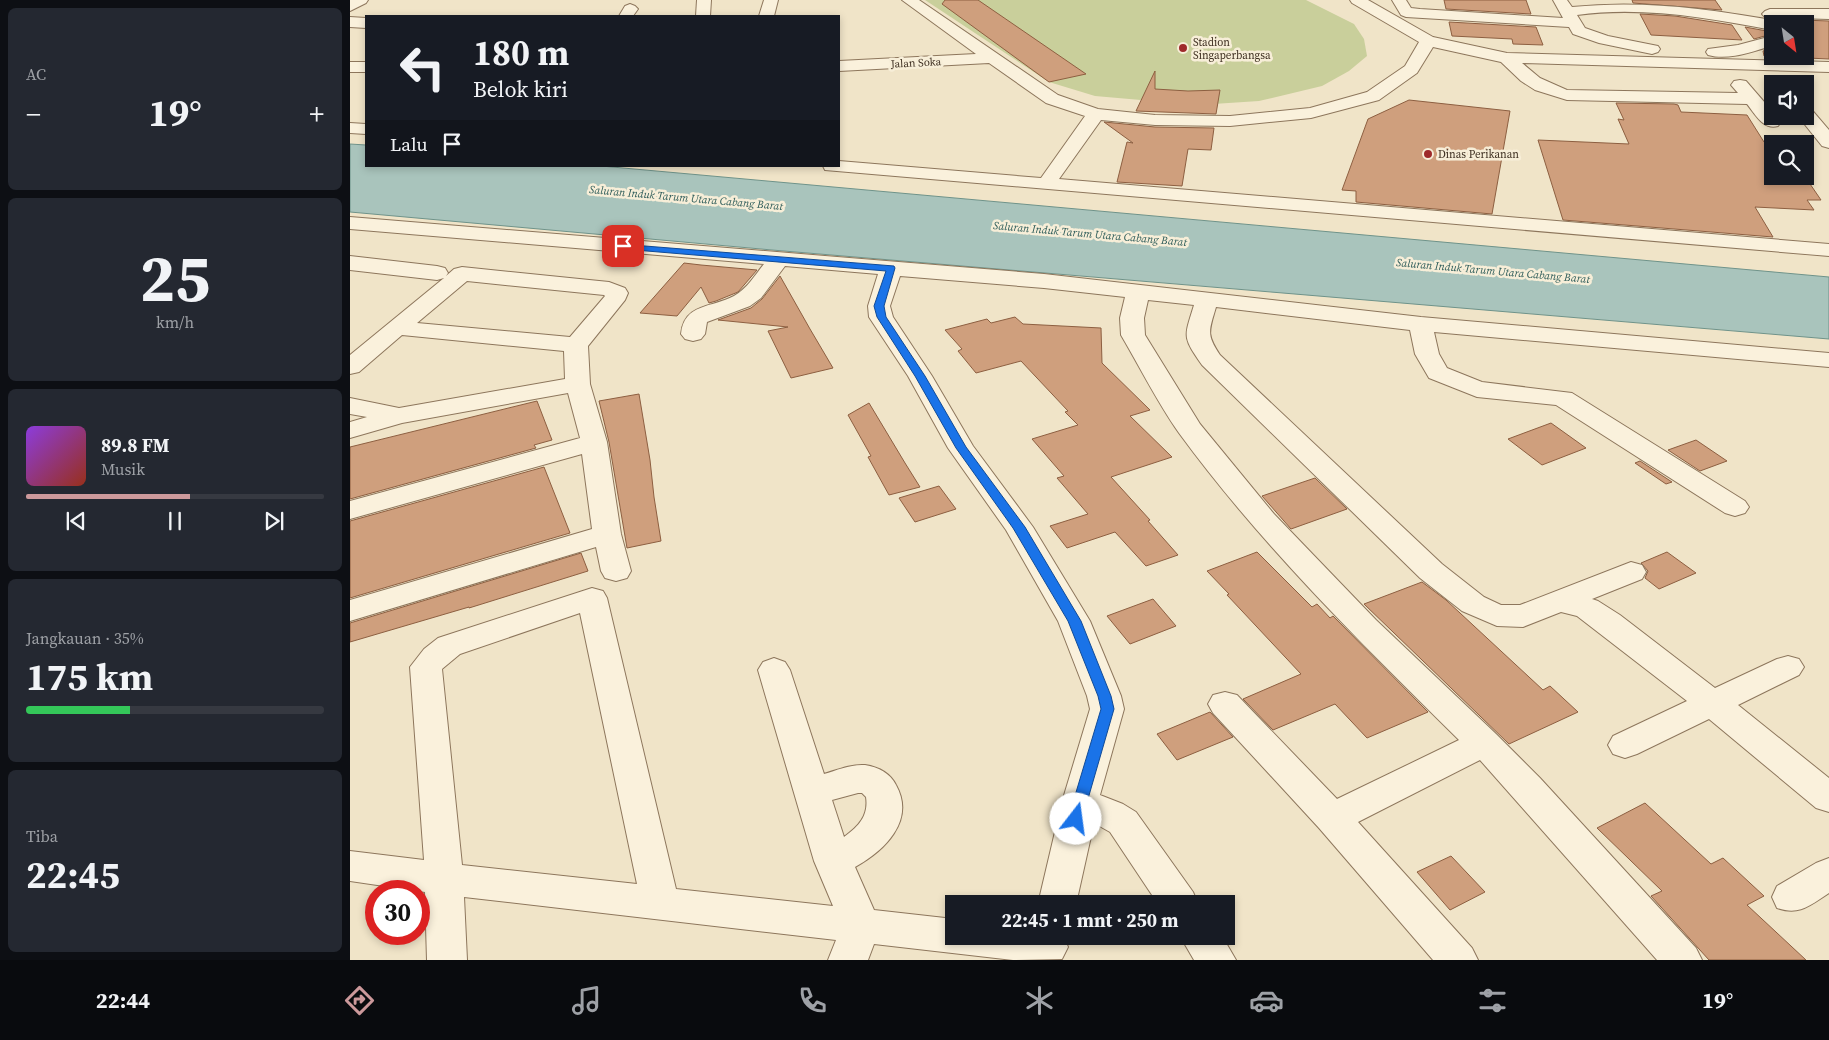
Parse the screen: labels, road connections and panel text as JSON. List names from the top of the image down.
{
  "streets": {
    "street": ["Jalan Soka"]
  },
  "water": ["Saluran Induk Tarum Utara Cabang Barat"],
  "places": ["Stadion Singaperbangsa", "Dinas Perikanan"],
  "north": "bottom right",
  "page": {
    "tile": [
      "AC",
      ["25", "km/h"],
      ["Jangkauan · 35%", "175 km"],
      ["Tiba", "22:45"]
    ],
    "turn": ["180 m", "Belok kiri"],
    "heat": ["−", "19°", "+"],
    "then": "Lalu",
    "song": ["89.8 FM", "Musik"],
    "limit": "30",
    "trip": "22:45 · 1 mnt · 250 m",
    "tabs": ["22:44", "19°"]
  }
}
